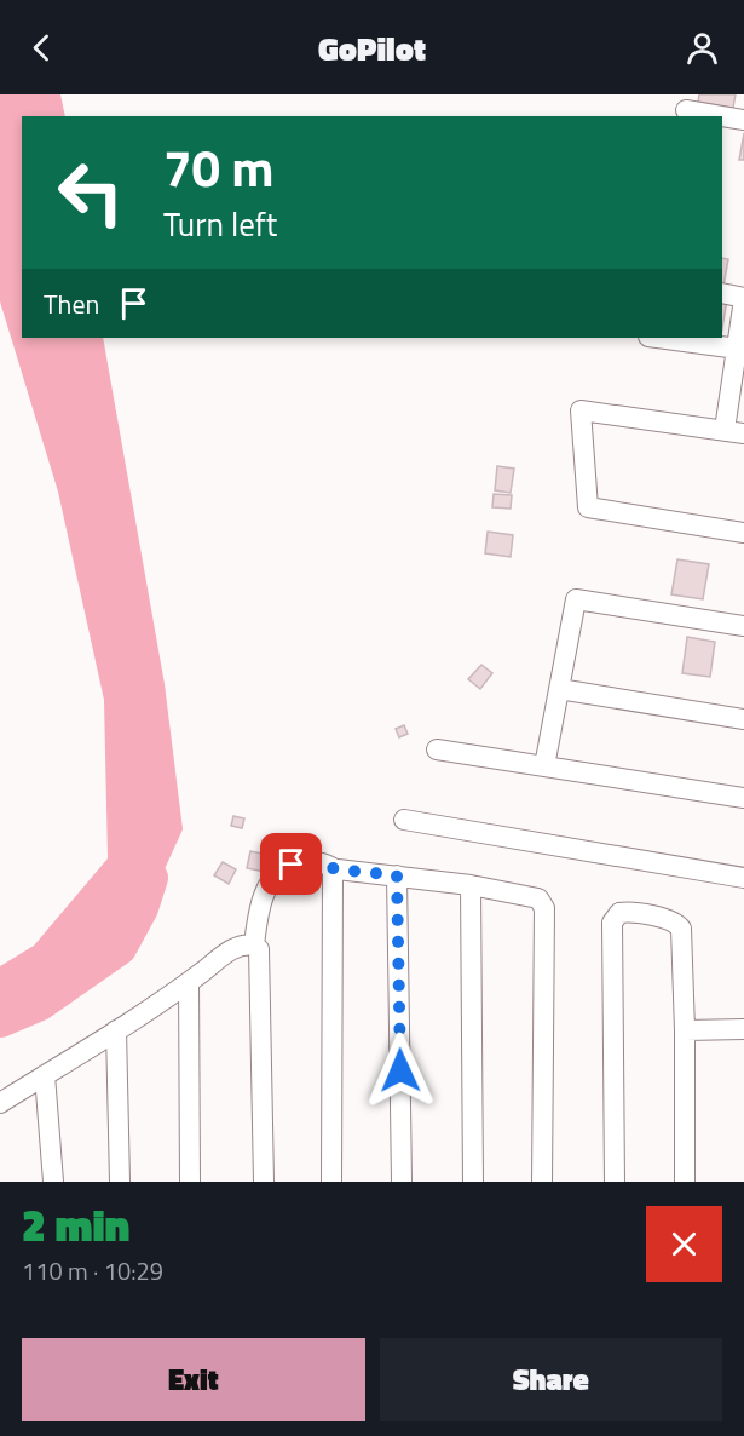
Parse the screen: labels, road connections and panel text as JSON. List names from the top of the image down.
{
  "page": {
    "header": "GoPilot",
    "turn": ["70 m", "Turn left"],
    "then": "Then",
    "heading": ["2 min", "110 m · 10:29"],
    "buttons": ["Exit", "Share"]
  }
}
